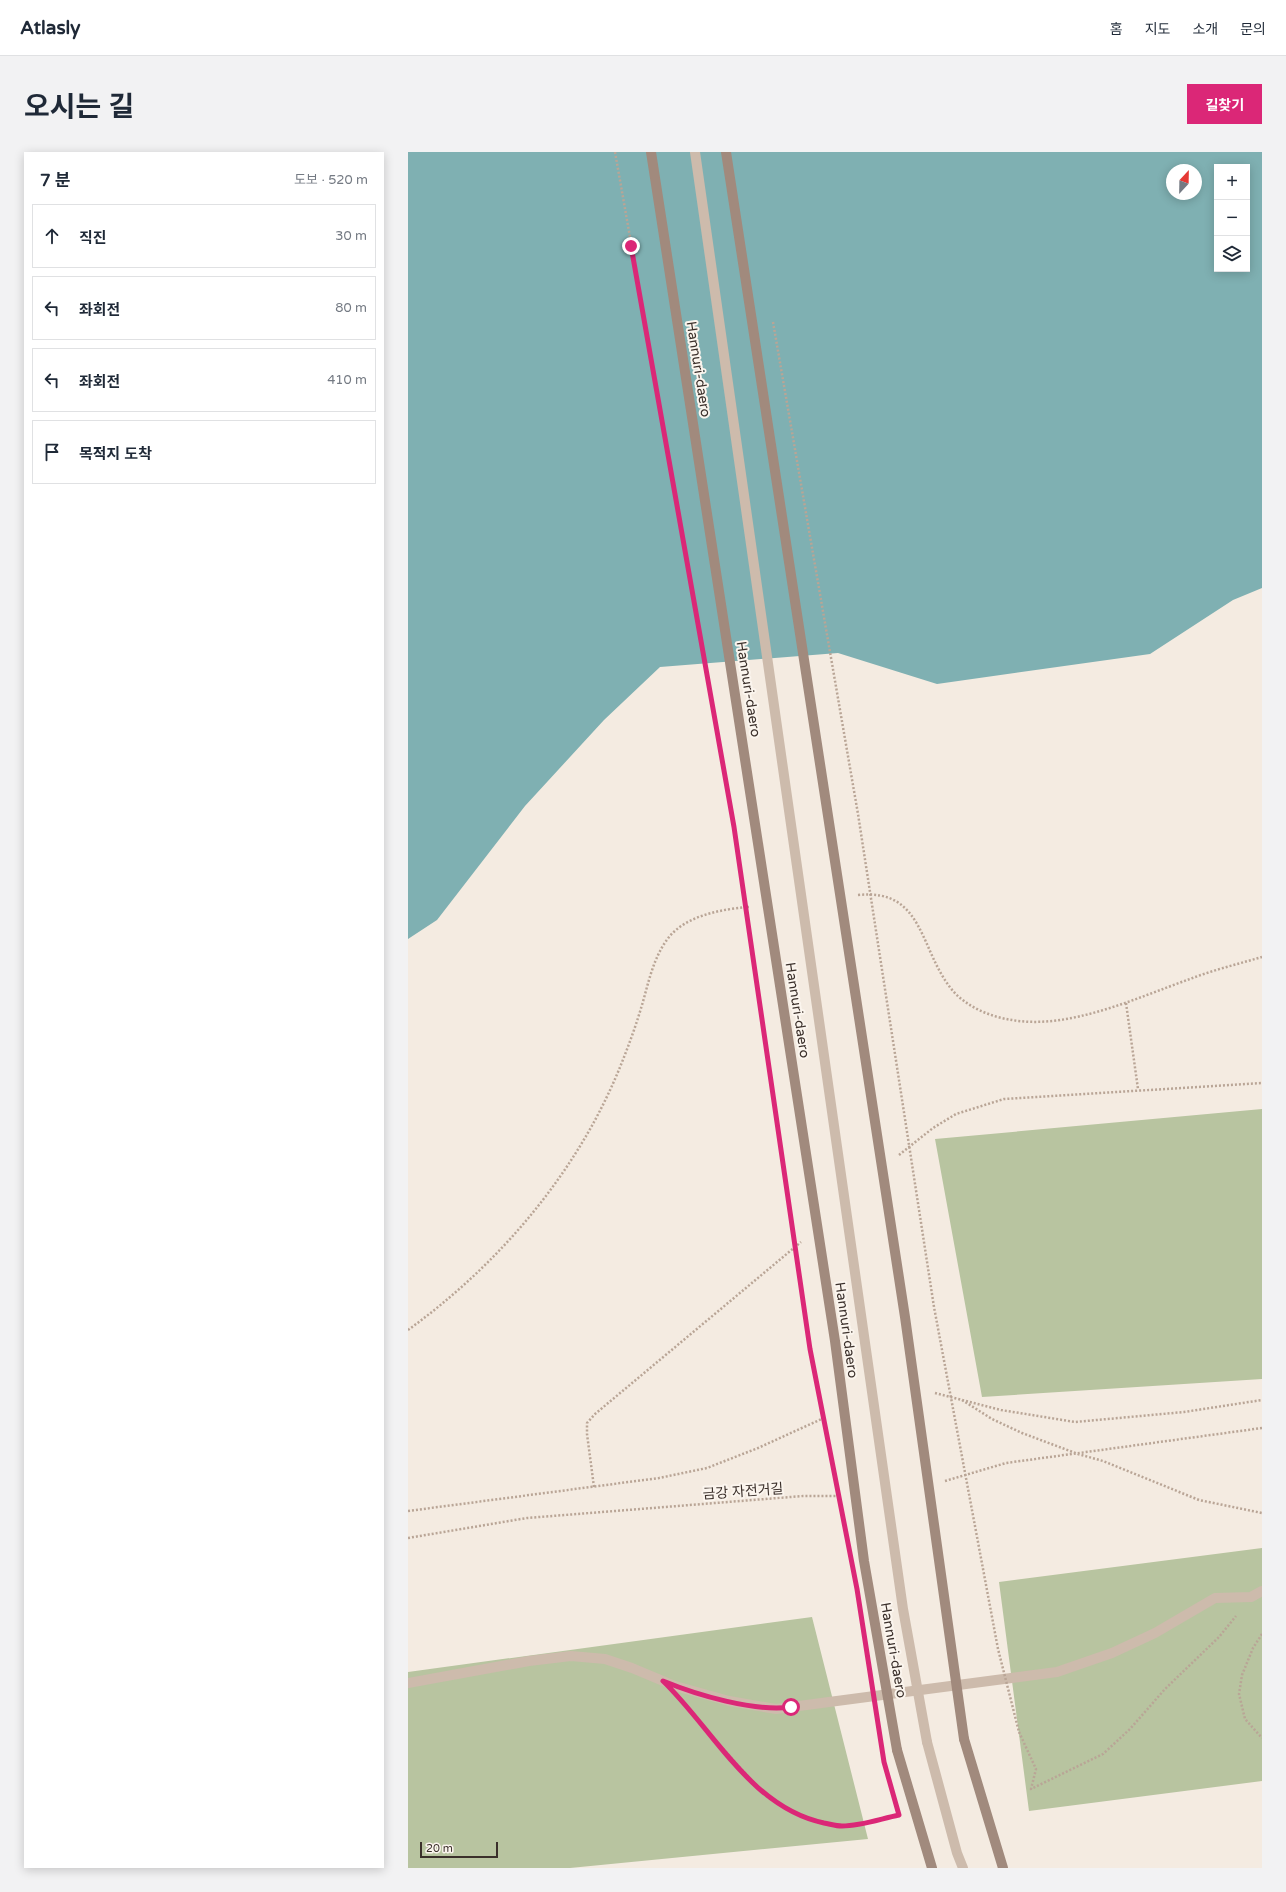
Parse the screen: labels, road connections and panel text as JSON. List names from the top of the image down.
{
  "streets": {
    "street": ["Hannuri-daero"],
    "path": ["금강 자전거길"]
  },
  "scale_bar": "20 m",
  "north": "top",
  "page": {
    "header": "Atlasly",
    "nav": [
      "홈",
      "지도",
      "소개",
      "문의"
    ],
    "title": "오시는 길",
    "buttons": "길찾기",
    "heading": ["7 분", "도보 · 520 m"],
    "map_buttons": ["+", "−"],
    "list": [
      ["직진", "30 m"],
      ["좌회전", "80 m"],
      ["좌회전", "410 m"],
      "목적지 도착"
    ],
    "scale": "20 m"
  }
}
